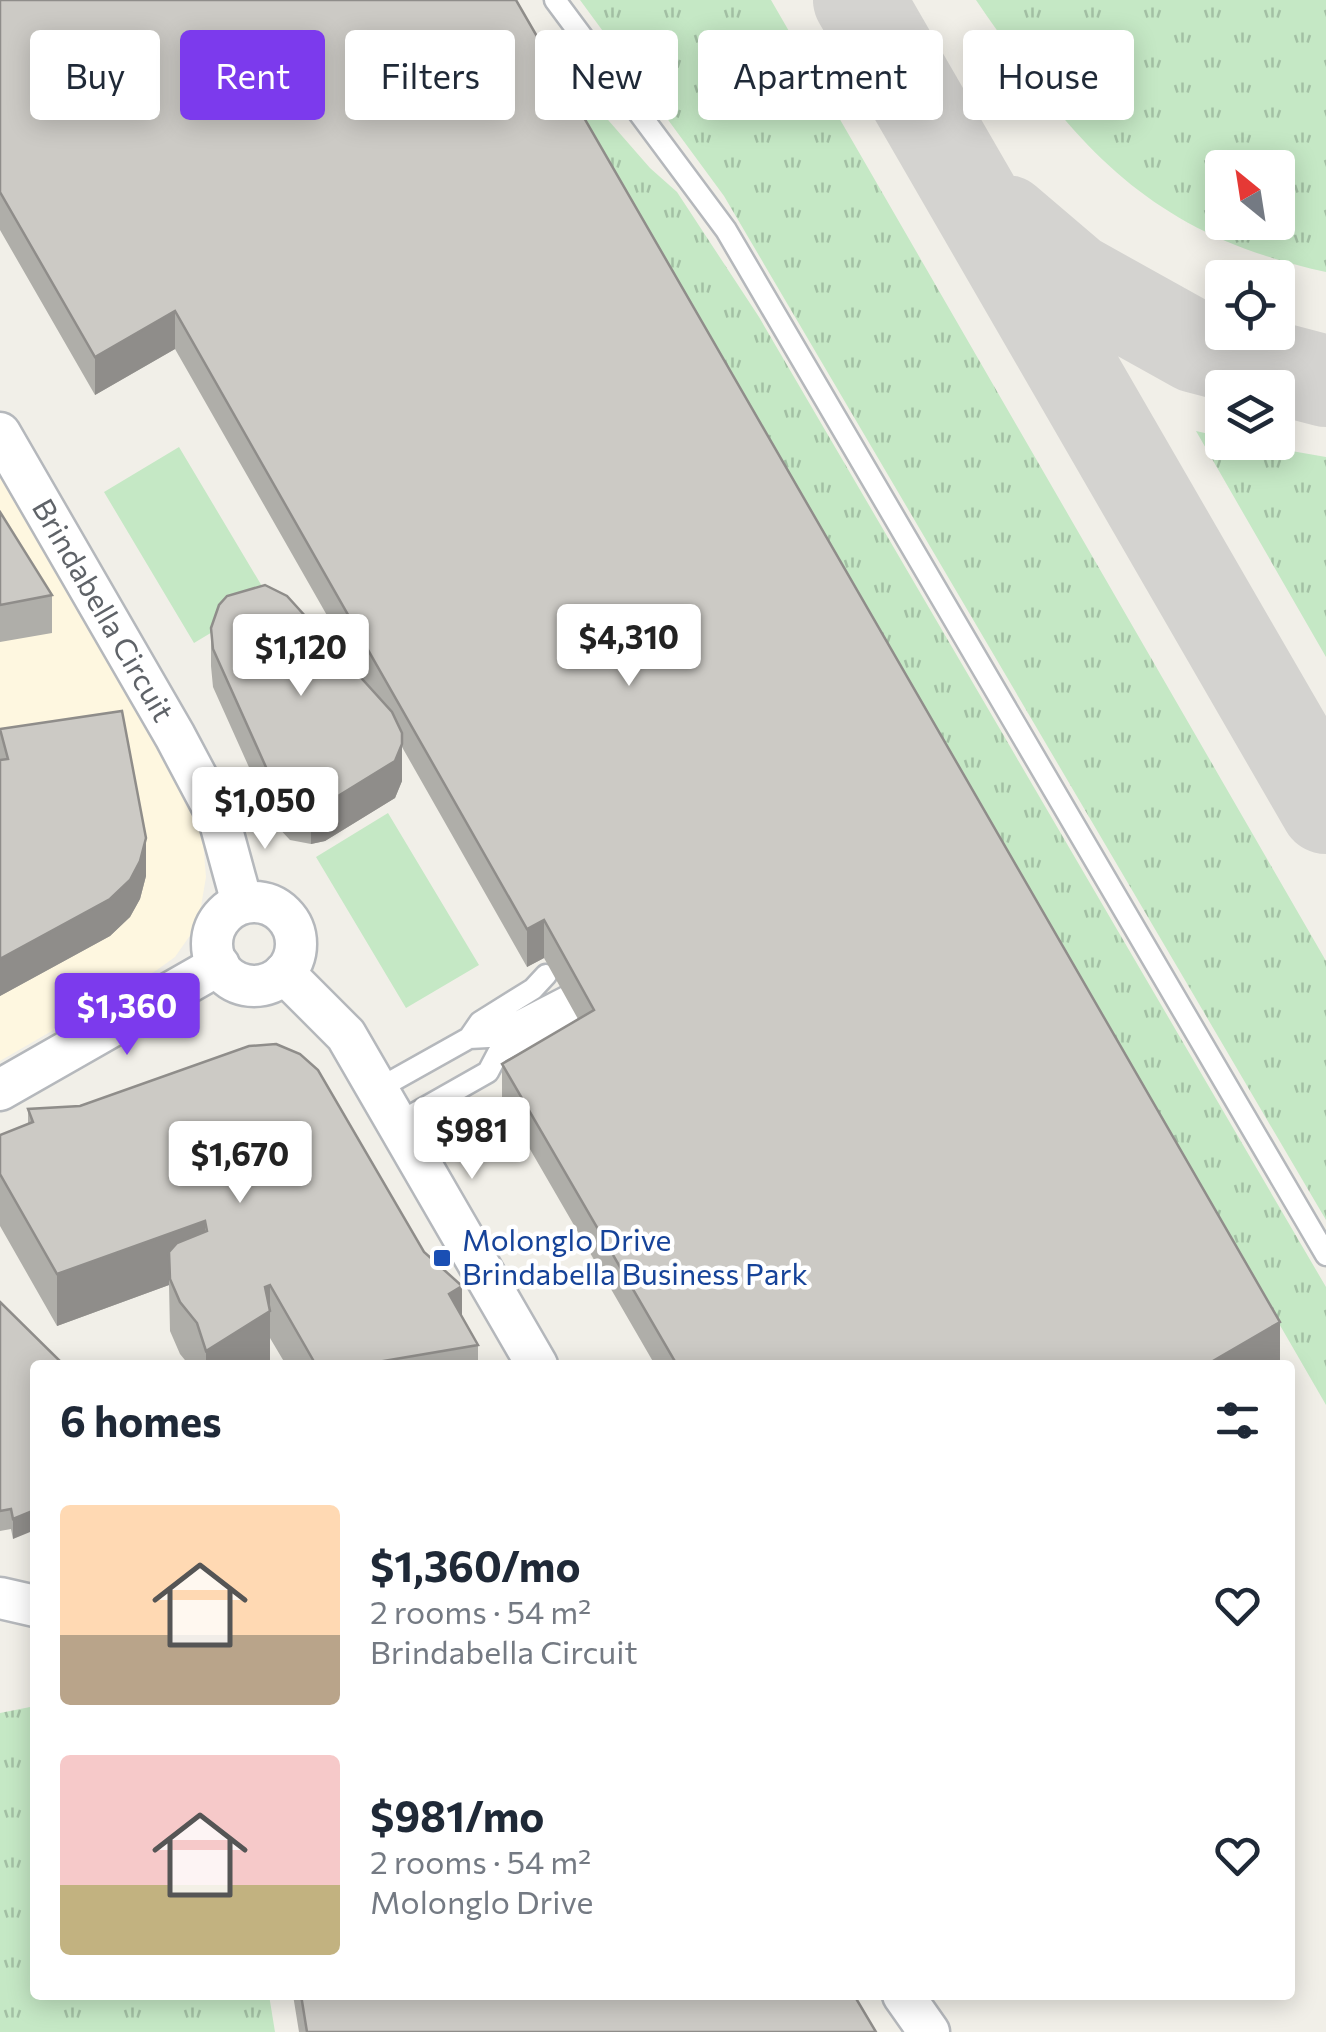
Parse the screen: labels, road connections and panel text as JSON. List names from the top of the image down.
{
  "streets": {
    "street": ["Brindabella Circuit"]
  },
  "places": {
    "transit": ["Molonglo Drive Brindabella Business Park"]
  },
  "north": "top left",
  "page": {
    "chip": [
      "Buy",
      "Rent",
      "Filters",
      "New",
      "Apartment",
      "House"
    ],
    "price": [
      "$4,310",
      "$1,120",
      "$1,050",
      "$1,360",
      "$981",
      "$1,670"
    ],
    "heading": "6 homes",
    "list": [
      {
        "name": "$1,360/mo",
        "note": "2 rooms · 54 m² · Brindabella Circuit"
      },
      {
        "name": "$981/mo",
        "note": "2 rooms · 54 m² · Molonglo Drive"
      }
    ]
  }
}
